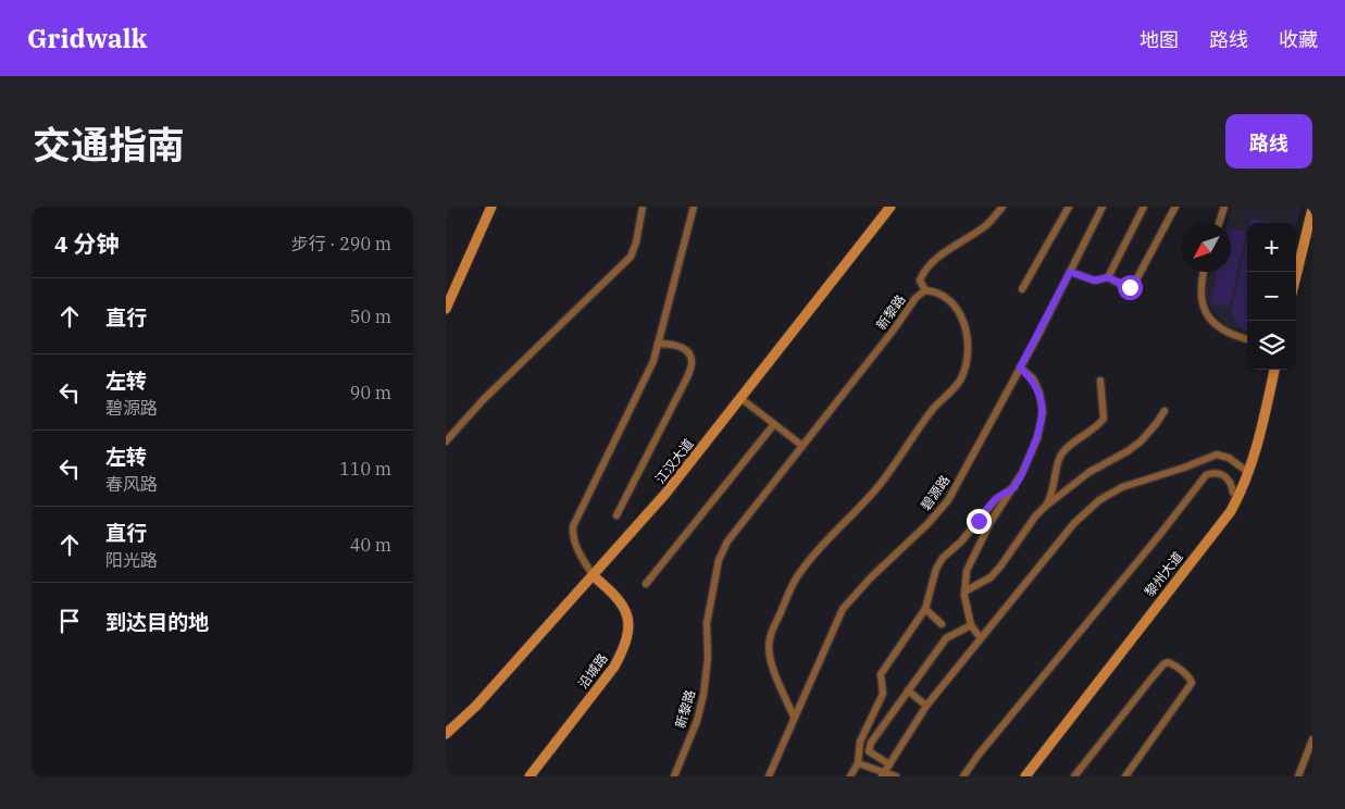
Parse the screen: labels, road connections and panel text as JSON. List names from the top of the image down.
{
  "streets": {
    "main road": ["江汉大道", "黎州大道", "沿城路"],
    "street": ["新黎路", "碧源路"]
  },
  "crossings": [
    ["新黎路", "碧源路"],
    ["江汉大道", "沿城路"]
  ],
  "north": "bottom left",
  "page": {
    "header": "Gridwalk",
    "nav": ["地图", "路线", "收藏"],
    "title": "交通指南",
    "buttons": "路线",
    "heading": ["4 分钟", "步行 · 290 m"],
    "map_buttons": ["+", "−"],
    "list": [
      ["直行", "50 m"],
      ["左转", "碧源路", "90 m"],
      ["左转", "春风路", "110 m"],
      ["直行", "阳光路", "40 m"],
      "到达目的地"
    ]
  }
}
